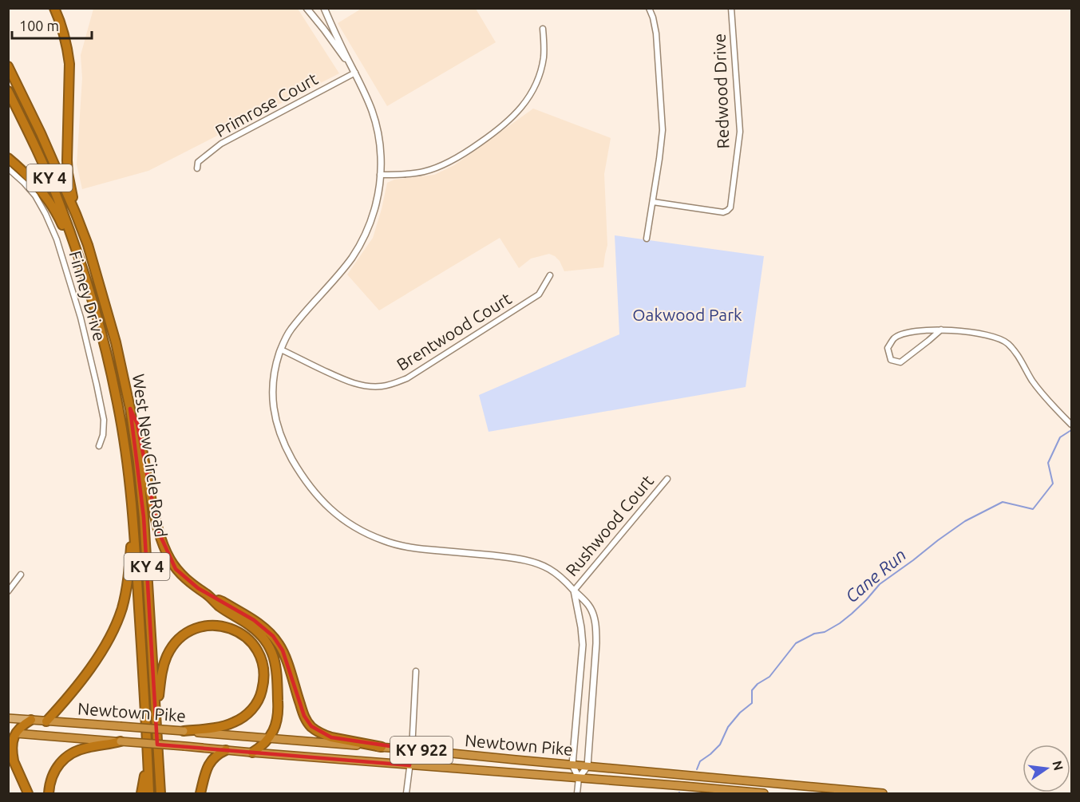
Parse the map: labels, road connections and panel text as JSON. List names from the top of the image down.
{
  "streets": {
    "highway": [
      "KY 4",
      "West New Circle Road",
      "Newtown Pike",
      "KY 922"
    ],
    "street": [
      "Redwood Drive",
      "Primrose Court",
      "Finney Drive",
      "Brentwood Court",
      "Rushwood Court"
    ]
  },
  "crossings": [
    ["KY 4", "West New Circle Road"]
  ],
  "water": ["Cane Run"],
  "parks": ["Oakwood Park"],
  "scale_bar": "100 m",
  "north": "right"
}
